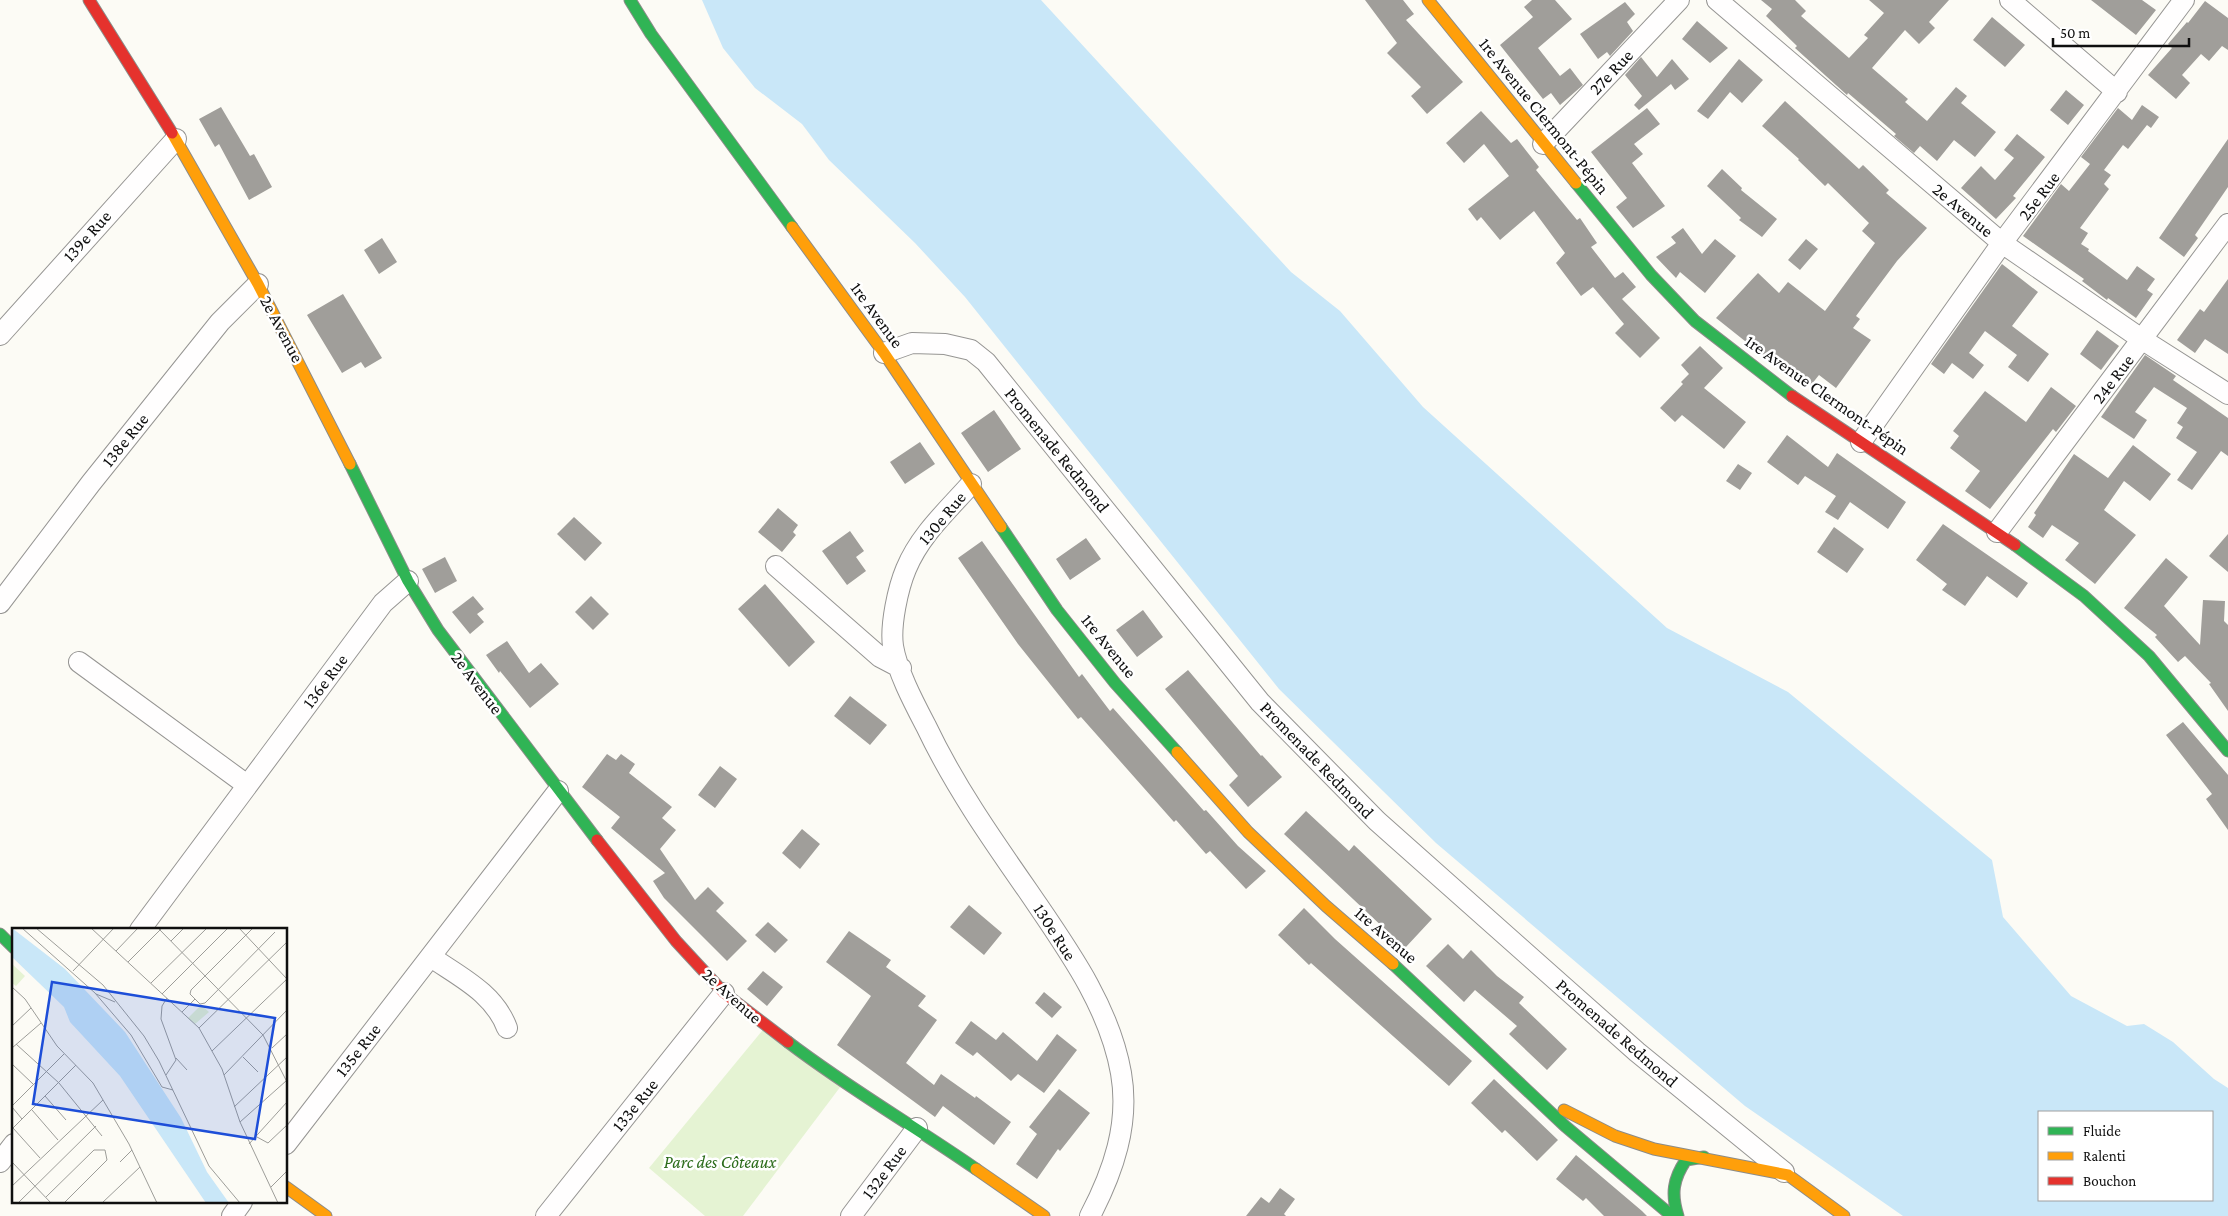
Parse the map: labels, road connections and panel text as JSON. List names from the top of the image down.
{
  "streets": {
    "street": [
      "27e Rue",
      "1re Avenue Clermont-Pépin",
      "25e Rue",
      "2e Avenue",
      "139e Rue",
      "1re Avenue",
      "24e Rue",
      "138e Rue",
      "Promenade Redmond",
      "130e Rue",
      "136e Rue",
      "135e Rue",
      "133e Rue",
      "132e Rue"
    ]
  },
  "crossings": [
    ["27e Rue", "1re Avenue Clermont-Pépin"],
    ["1re Avenue Clermont-Pépin", "25e Rue"],
    ["1re Avenue Clermont-Pépin", "24e Rue"],
    ["25e Rue", "2e Avenue"],
    ["2e Avenue", "139e Rue"],
    ["2e Avenue", "24e Rue"],
    ["2e Avenue", "138e Rue"],
    ["2e Avenue", "136e Rue"],
    ["2e Avenue", "135e Rue"],
    ["2e Avenue", "133e Rue"],
    ["2e Avenue", "132e Rue"],
    ["1re Avenue", "Promenade Redmond"],
    ["1re Avenue", "130e Rue"]
  ],
  "parks": ["Parc des Côteaux"],
  "legend": ["Fluide", "Ralenti", "Bouchon"],
  "scale_bar": "50 m"
}
